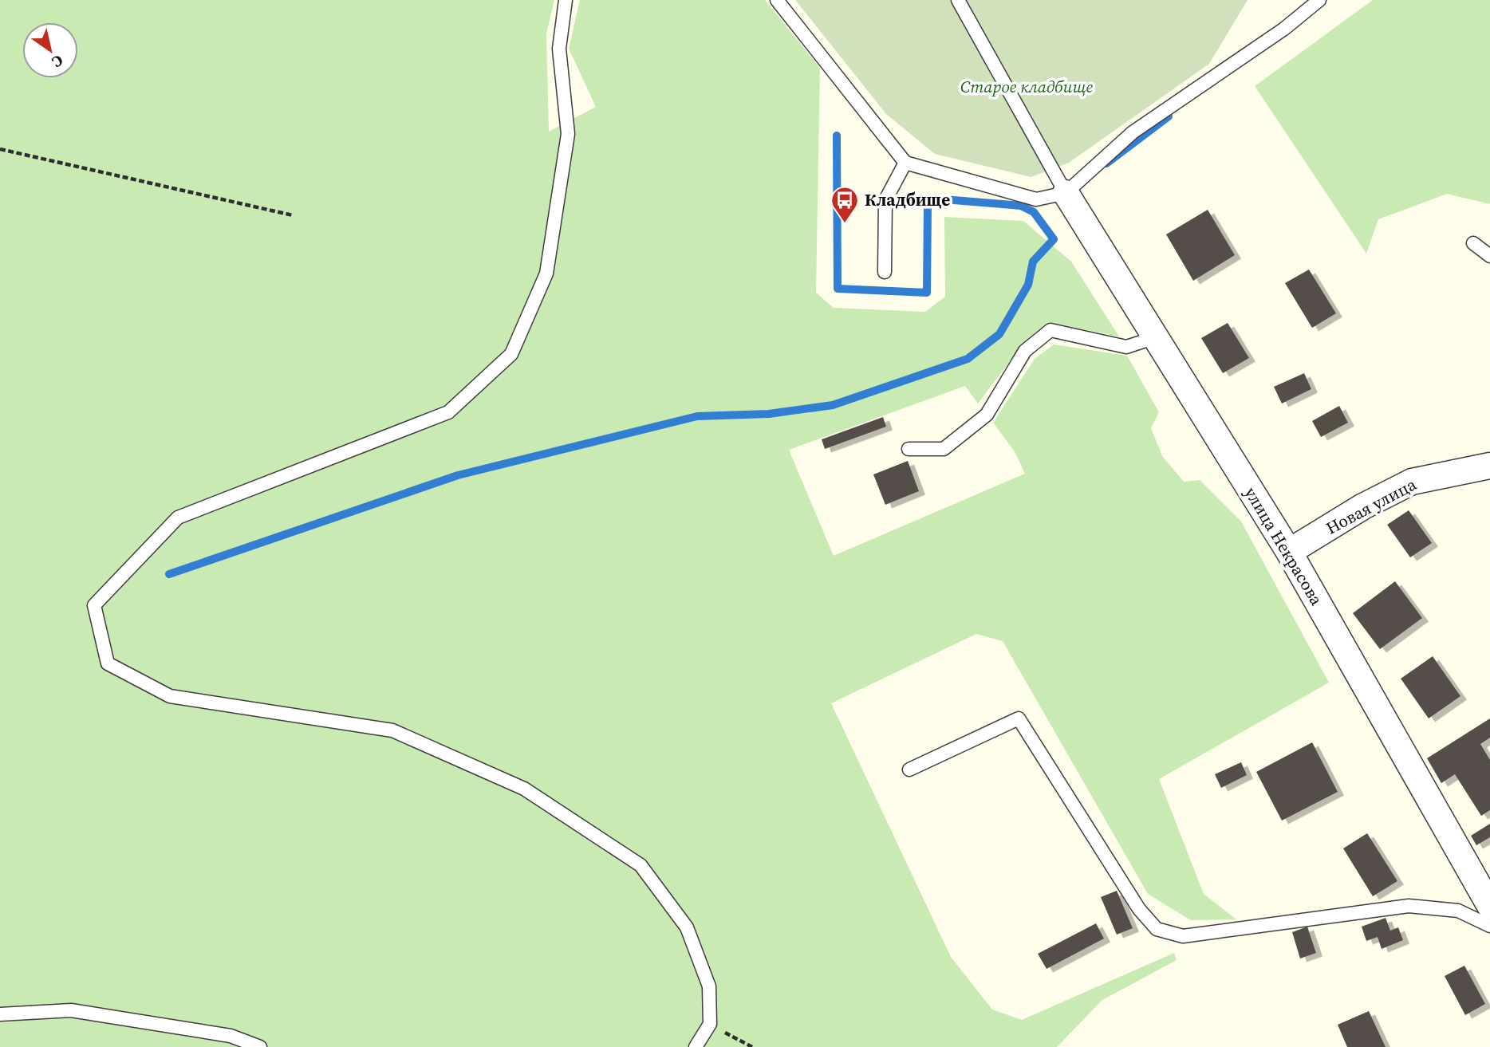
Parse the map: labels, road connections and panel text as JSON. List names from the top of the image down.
{
  "streets": {
    "street": ["Новая улица", "улица Некрасова"]
  },
  "crossings": [
    ["Новая улица", "улица Некрасова"]
  ],
  "parks": ["Старое кладбище"],
  "places": {
    "bus stop": ["Кладбище"]
  },
  "north": "bottom right"
}
